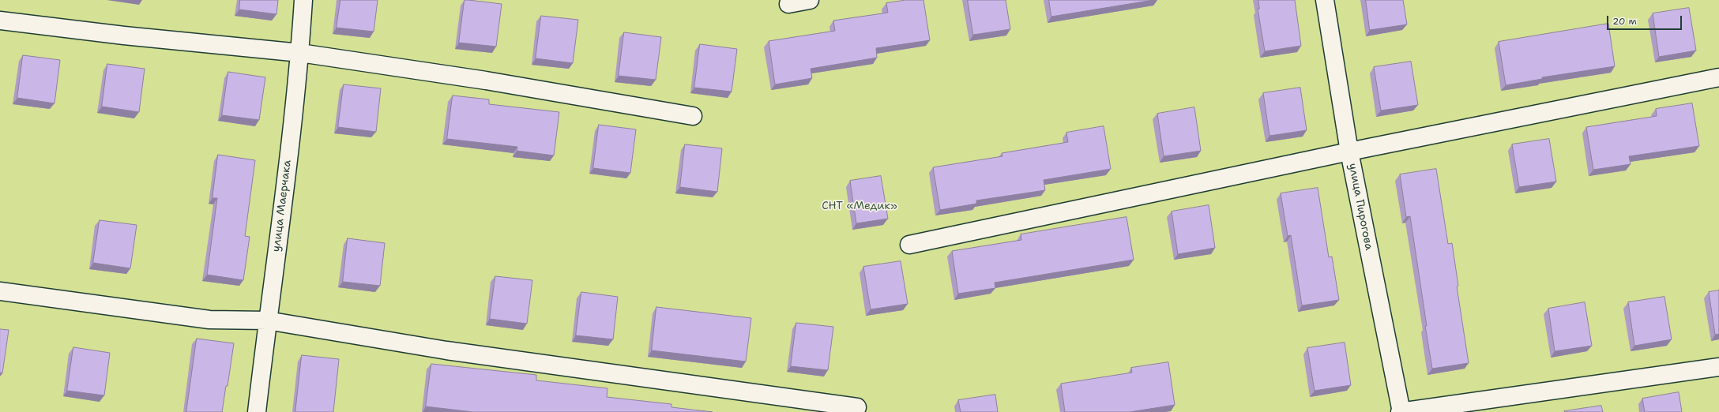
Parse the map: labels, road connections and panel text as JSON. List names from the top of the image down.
{
  "streets": {
    "street": ["улица Маерчака", "улица Пирогова"]
  },
  "parks": ["СНТ «Медик»"],
  "scale_bar": "20 m"
}
